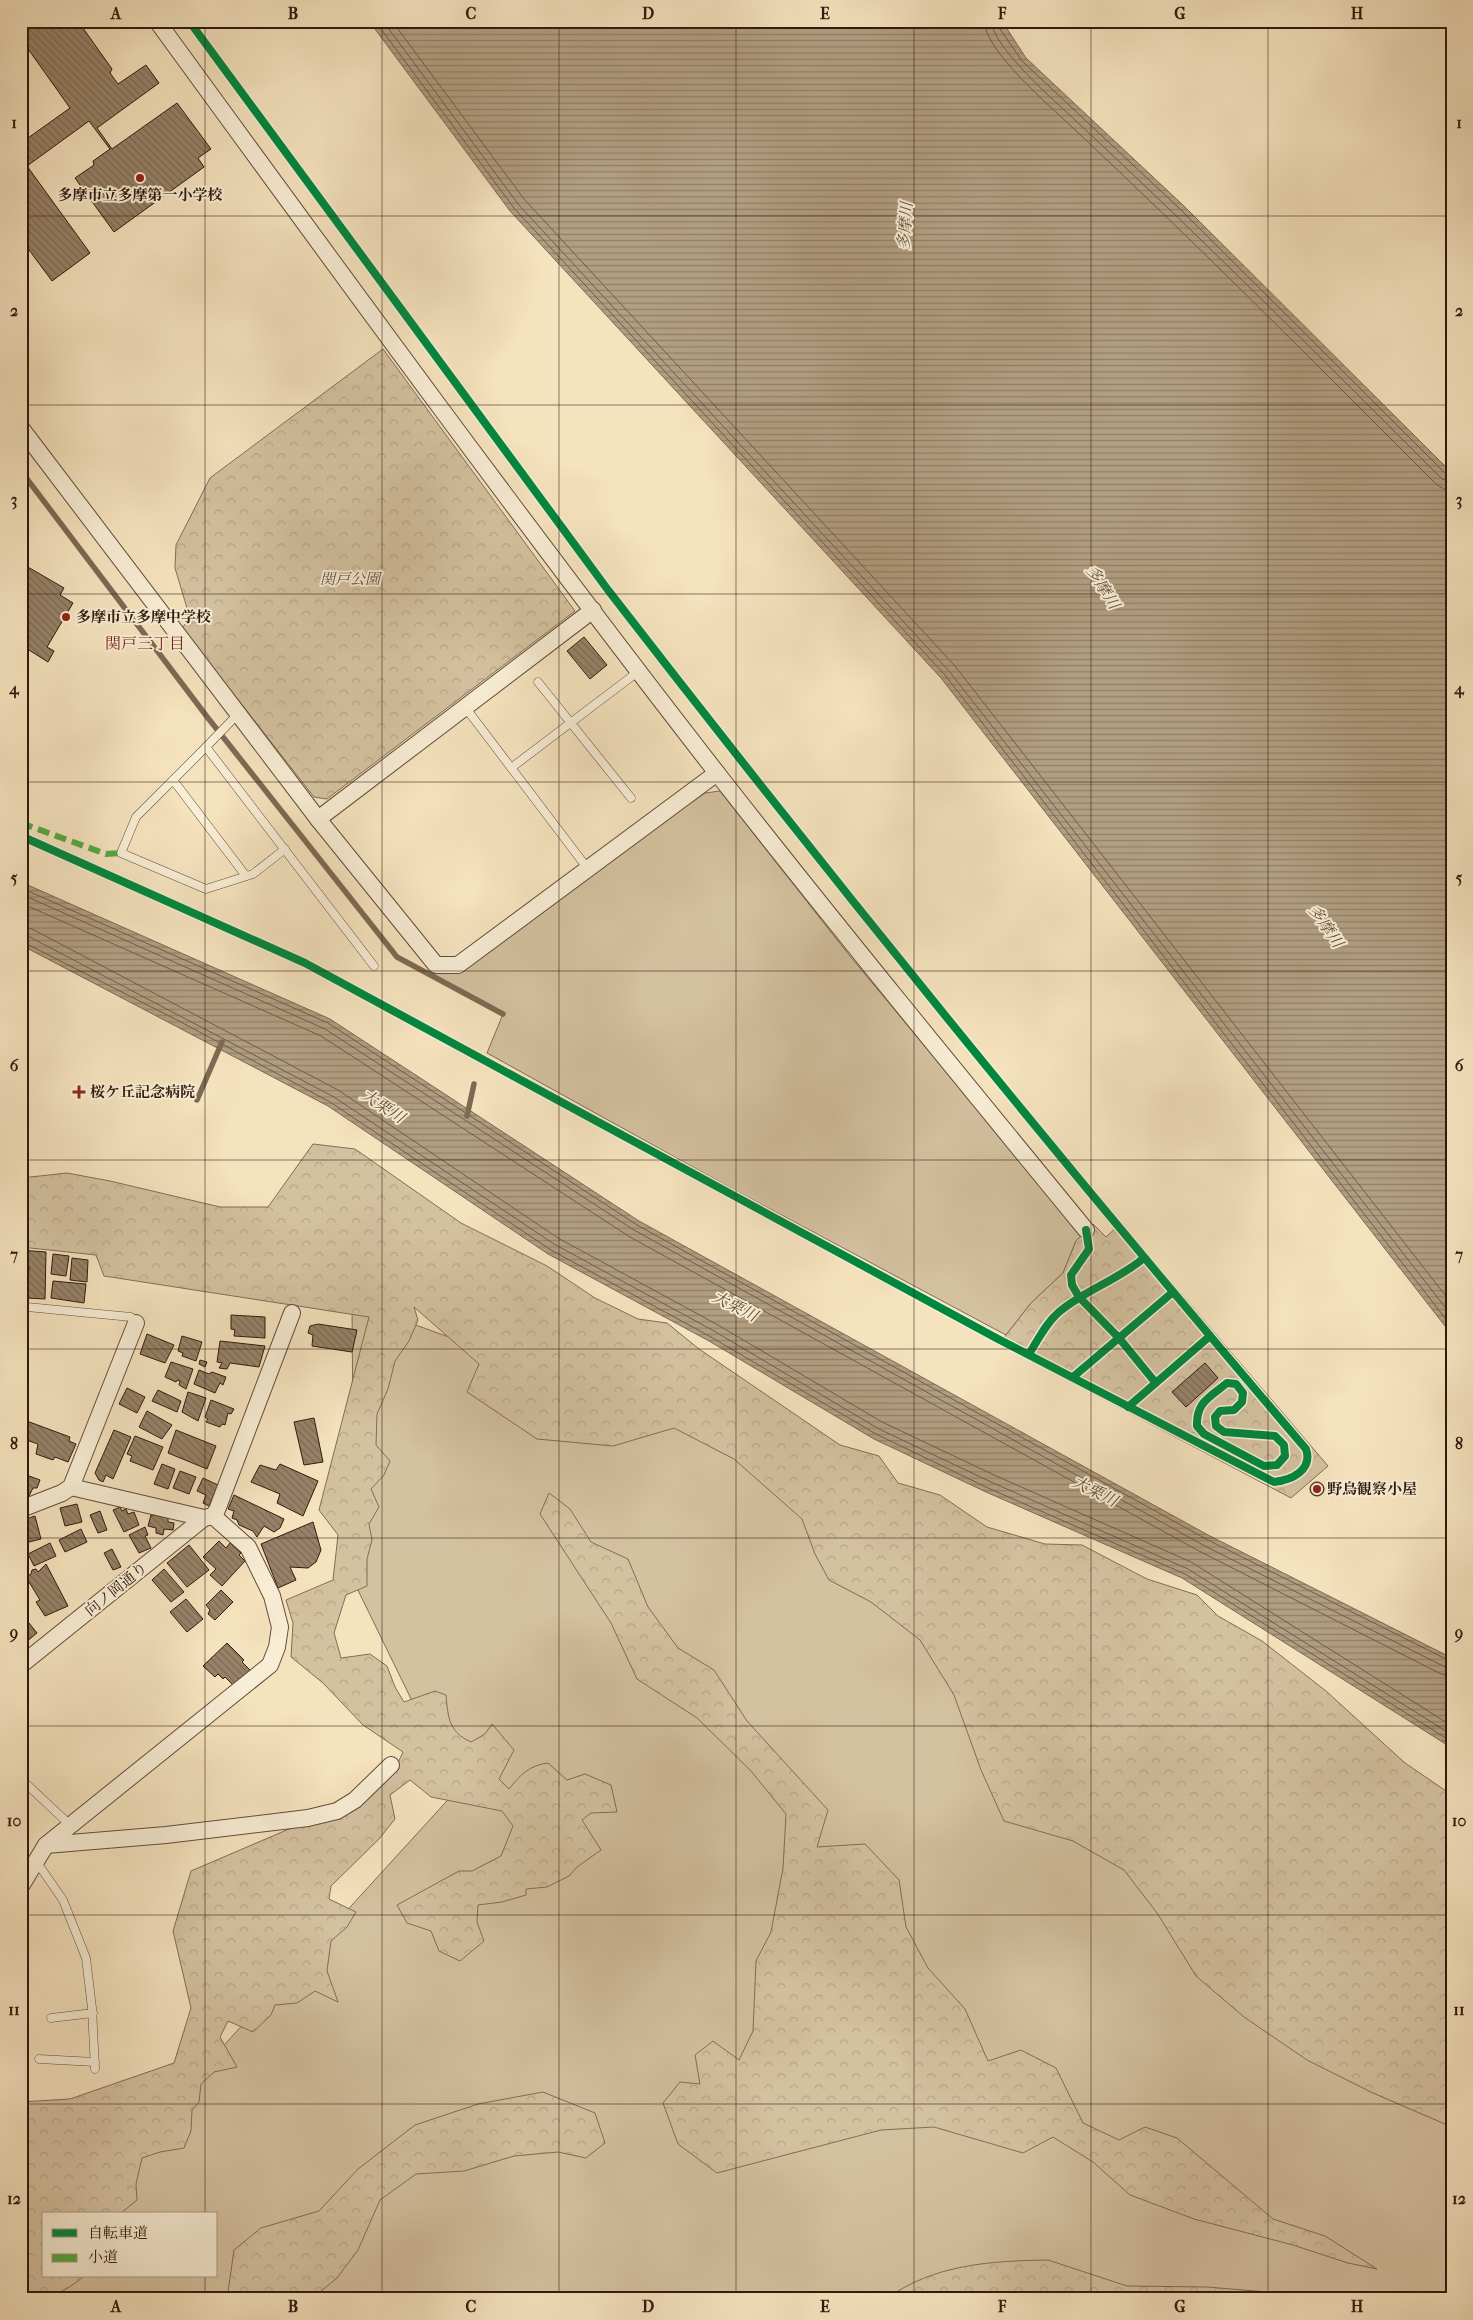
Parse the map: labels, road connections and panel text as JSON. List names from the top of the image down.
{
  "streets": {
    "street": ["向ノ岡通り"]
  },
  "districts": ["関戸三丁目"],
  "water": ["多摩川", "大栗川"],
  "parks": ["関戸公園"],
  "places": {
    "other": ["多摩市立多摩第一小学校", "多摩市立多摩中学校", "野鳥観察小屋"],
    "health": ["桜ケ丘記念病院"]
  },
  "legend": ["自転車道", "小道"],
  "grid": {
    "columns": [
      "A",
      "B",
      "C",
      "D",
      "E",
      "F",
      "G",
      "H"
    ],
    "rows": [
      "1",
      "2",
      "3",
      "4",
      "5",
      "6",
      "7",
      "8",
      "9",
      "10",
      "11",
      "12"
    ]
  }
}
